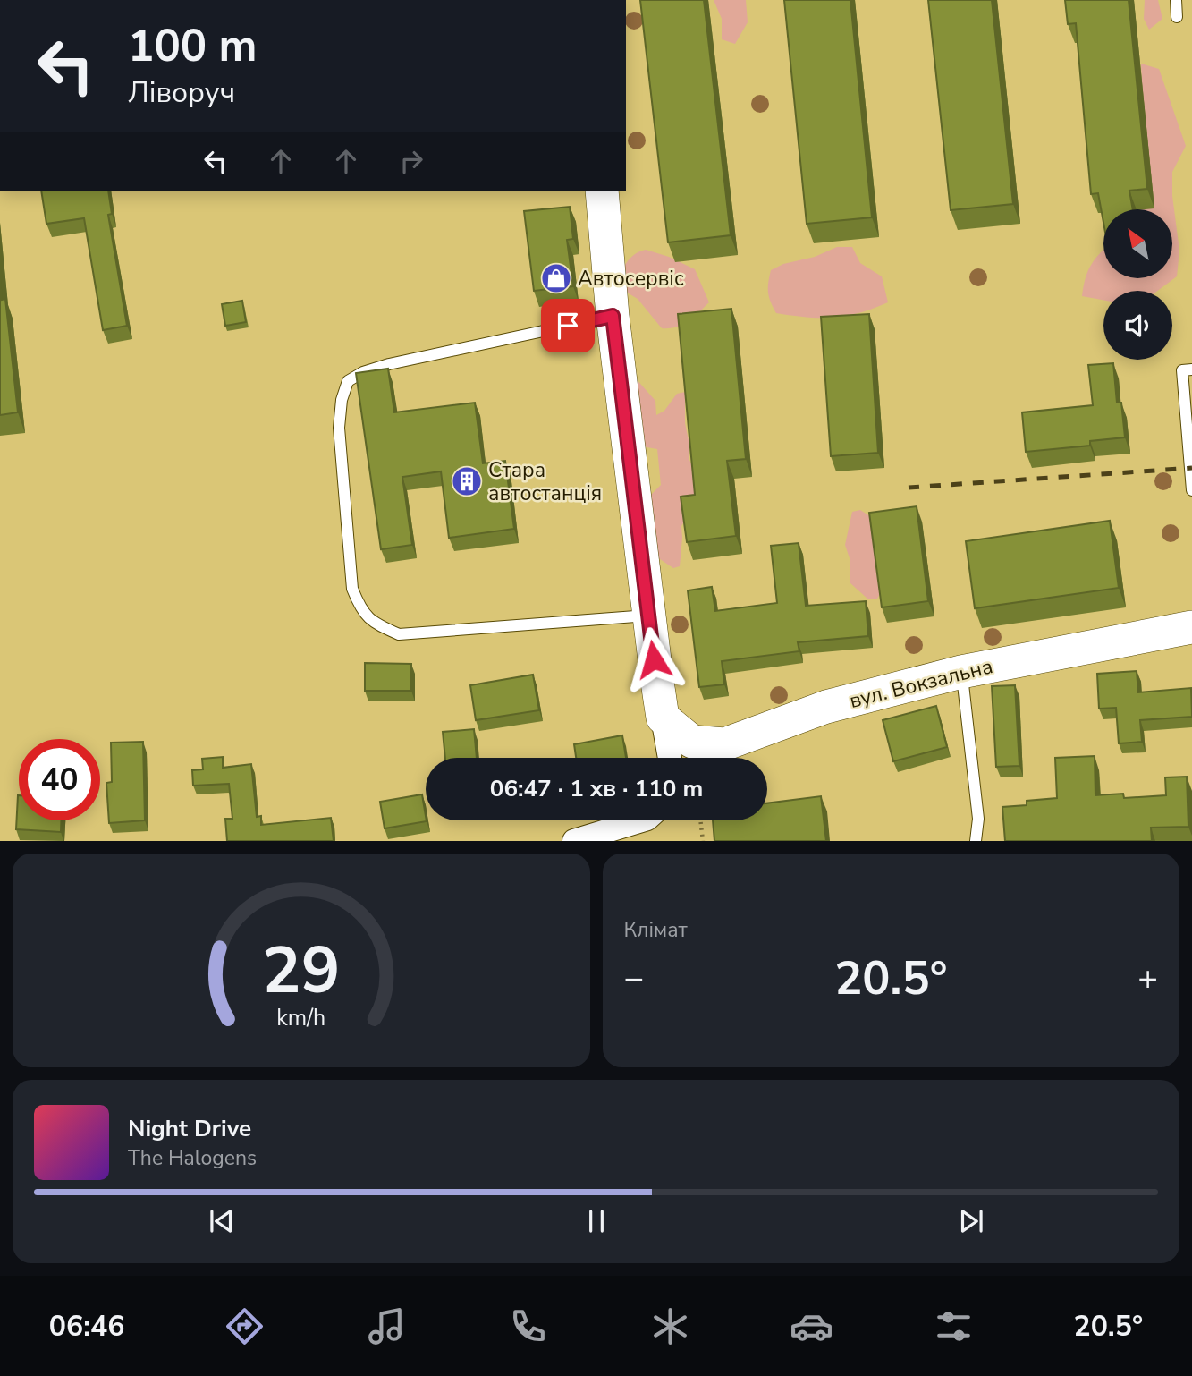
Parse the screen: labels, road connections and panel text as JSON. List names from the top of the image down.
{
  "streets": {
    "street": ["вул. Вокзальна"]
  },
  "places": {
    "shop": ["Автосервіс"],
    "building": ["Стара автостанція"]
  },
  "north": "top left",
  "page": {
    "turn": ["100 m", "Ліворуч"],
    "limit": "40",
    "trip": "06:47 · 1 хв · 110 m",
    "tile": "Клімат",
    "heat": ["−", "20.5°", "+"],
    "song": ["Night Drive", "The Halogens"],
    "tabs": ["06:46", "20.5°"],
    "gauge": ["29", "km/h"]
  }
}
